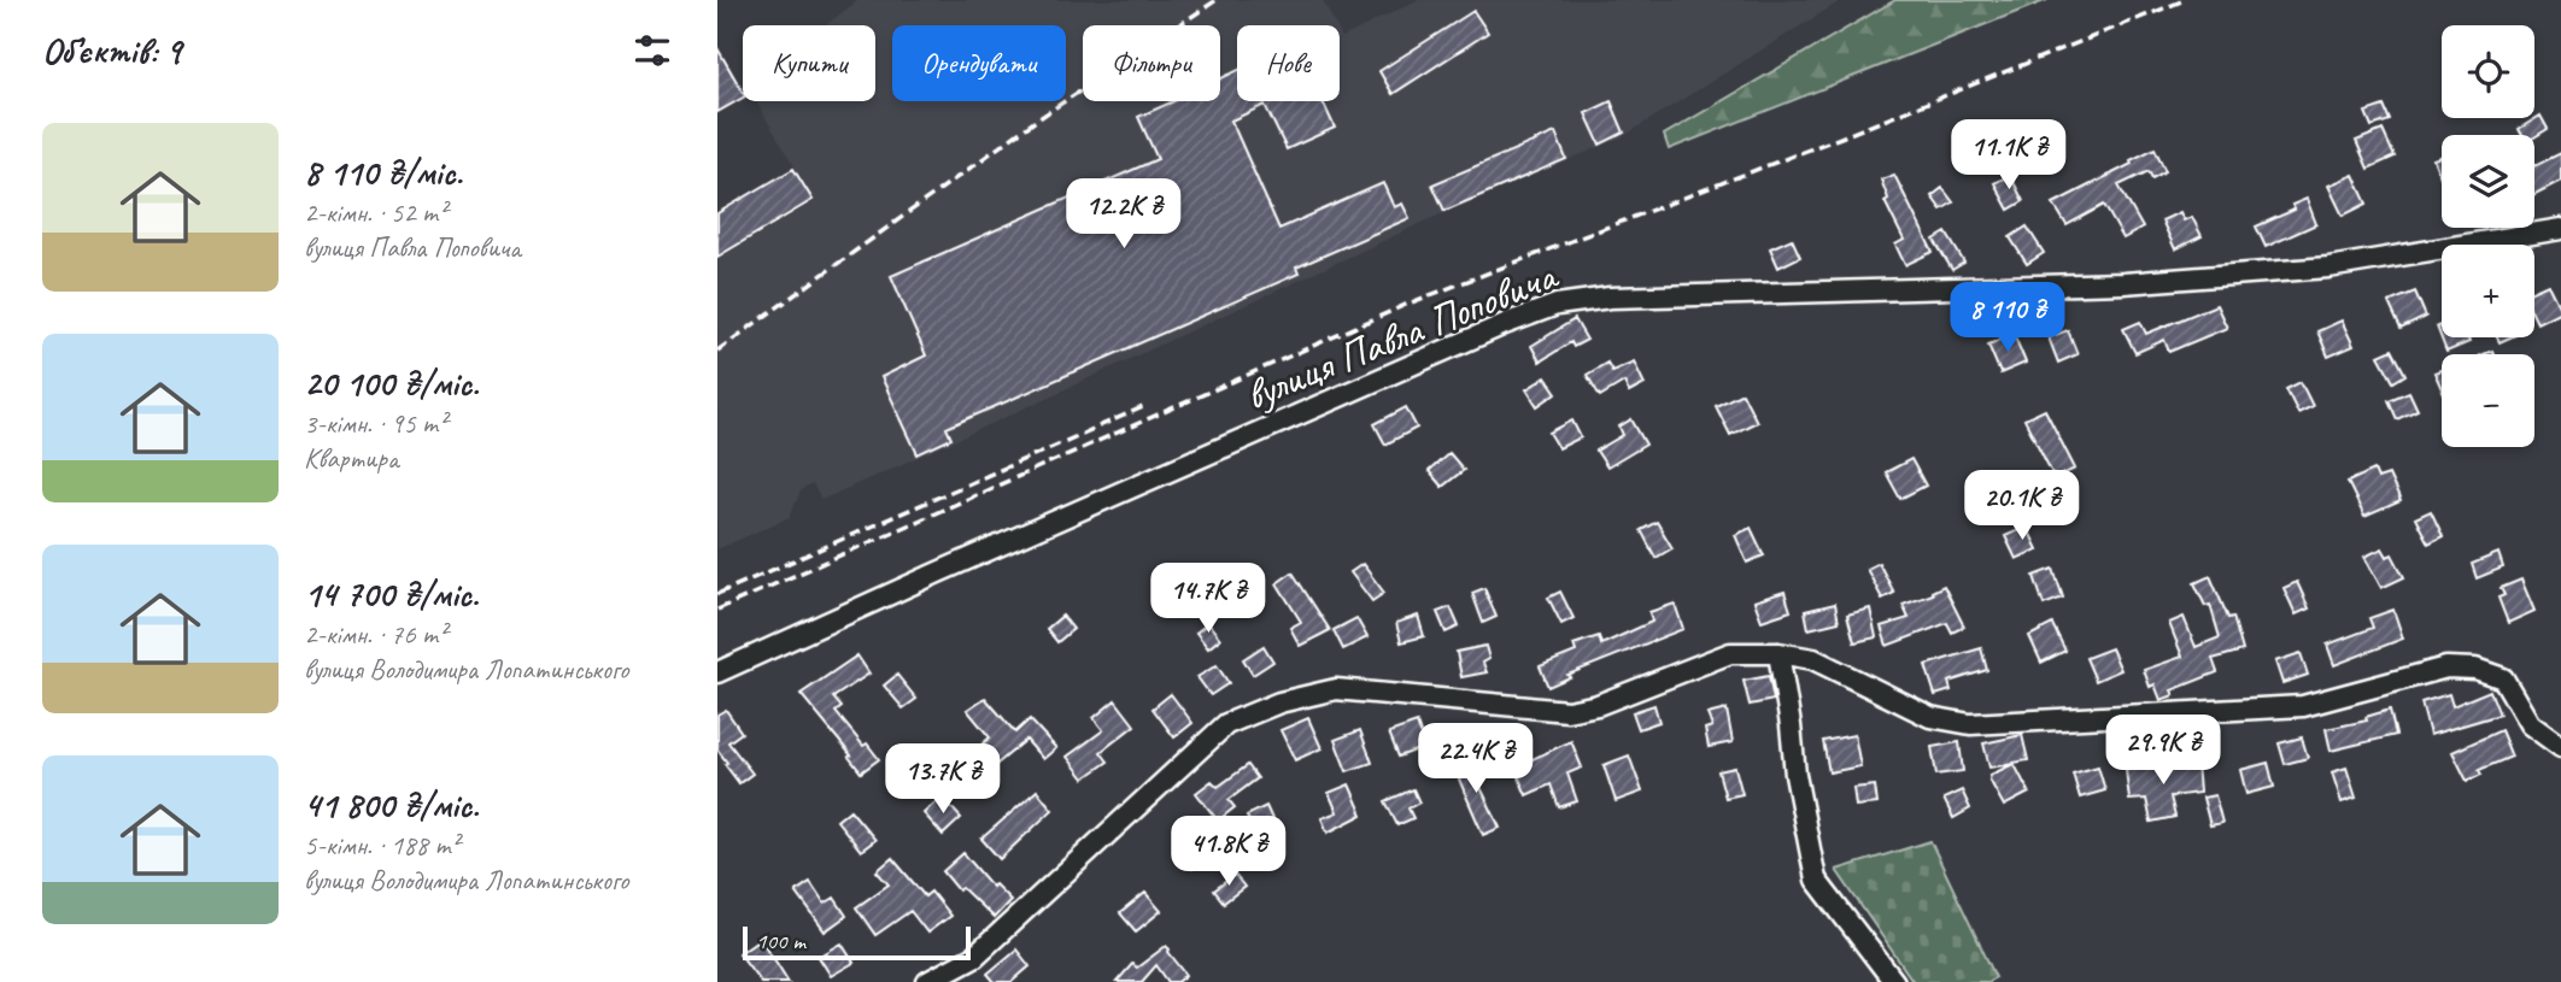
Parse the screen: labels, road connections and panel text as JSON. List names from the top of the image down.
{
  "streets": {
    "street": ["вулиця Павла Поповича"]
  },
  "scale_bar": "100 m",
  "page": {
    "heading": "Об’єктів: 9",
    "map_buttons": ["+", "−"],
    "chip": [
      "Купити",
      "Орендувати",
      "Фільтри",
      "Нове"
    ],
    "list": [
      {
        "name": "8 110 ₴/міс.",
        "note": "2-кімн. · 52 m² · вулиця Павла Поповича"
      },
      {
        "name": "20 100 ₴/міс.",
        "note": "3-кімн. · 95 m² · Квартира"
      },
      {
        "name": "14 700 ₴/міс.",
        "note": "2-кімн. · 76 m² · вулиця Володимира Лопатинського"
      },
      {
        "name": "41 800 ₴/міс.",
        "note": "5-кімн. · 188 m² · вулиця Володимира Лопатинського"
      }
    ],
    "price": [
      "11.1K ₴",
      "12.2K ₴",
      "8 110 ₴",
      "20.1K ₴",
      "14.7K ₴",
      "29.9K ₴",
      "22.4K ₴",
      "13.7K ₴",
      "41.8K ₴"
    ],
    "scale": "100 m"
  }
}
